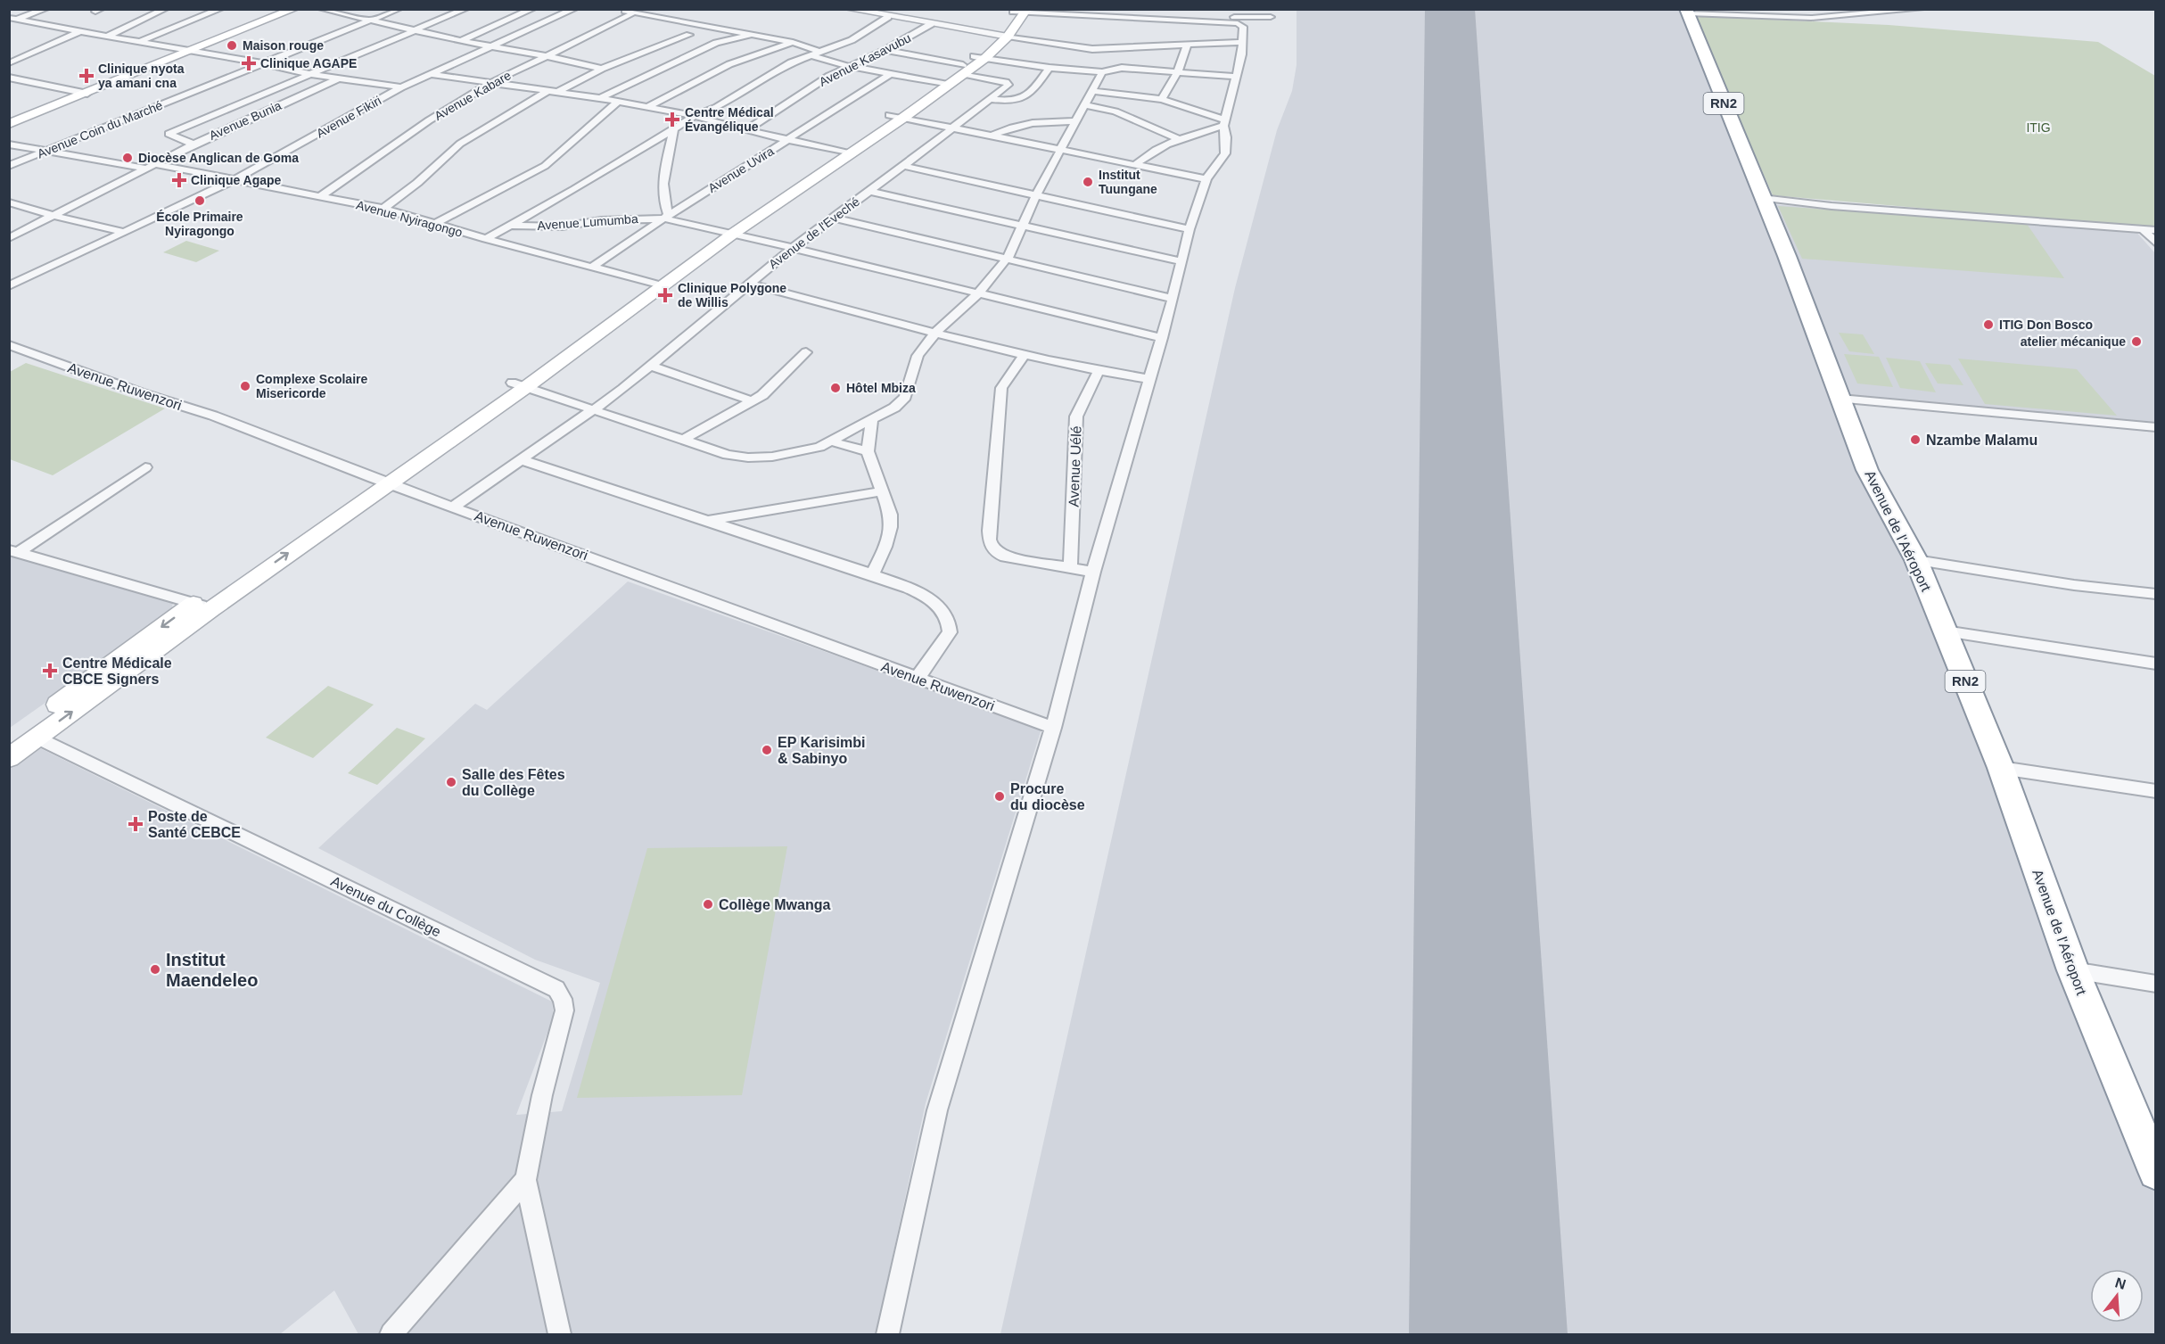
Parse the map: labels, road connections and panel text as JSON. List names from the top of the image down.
{
  "streets": {
    "highway": ["RN2", "Avenue de l'Aéroport"],
    "street": [
      "Avenue Kasavubu",
      "Avenue Kabare",
      "Avenue Fikiri",
      "Avenue Bunia",
      "Avenue Coin du Marché",
      "Avenue Uvira",
      "Avenue Nyiragongo",
      "Avenue Lumumba",
      "Avenue de l'Eveché",
      "Avenue Ruwenzori",
      "Avenue Uélé",
      "Avenue du Collège"
    ]
  },
  "crossings": [
    ["Avenue Kabare", "Avenue Nyiragongo"],
    ["Avenue Fikiri", "Avenue Nyiragongo"],
    ["Avenue Bunia", "Avenue Nyiragongo"],
    ["Avenue Coin du Marché", "Avenue Nyiragongo"],
    ["Avenue Uvira", "Avenue Nyiragongo"],
    ["Avenue Uvira", "Avenue Lumumba"],
    ["Avenue Lumumba", "Avenue de l'Eveché"],
    ["Avenue de l'Eveché", "Avenue Ruwenzori"]
  ],
  "parks": ["ITIG"],
  "places": {
    "other": [
      "Maison rouge",
      "Diocèse Anglican de Goma",
      "Institut Tuungane",
      "École Primaire Nyiragongo",
      "ITIG Don Bosco",
      "atelier mécanique",
      "Complexe Scolaire Misericorde",
      "Hôtel Mbiza",
      "Nzambe Malamu",
      "EP Karisimbi & Sabinyo",
      "Salle des Fêtes du Collège",
      "Procure du diocèse",
      "Collège Mwanga",
      "Institut Maendeleo"
    ],
    "health": [
      "Clinique AGAPE",
      "Clinique nyota ya amani cna",
      "Centre Médical Évangélique",
      "Clinique Agape",
      "Clinique Polygone de Willis",
      "Centre Médicale CBCE Signers",
      "Poste de Santé CEBCE"
    ]
  },
  "north": "top"
}
